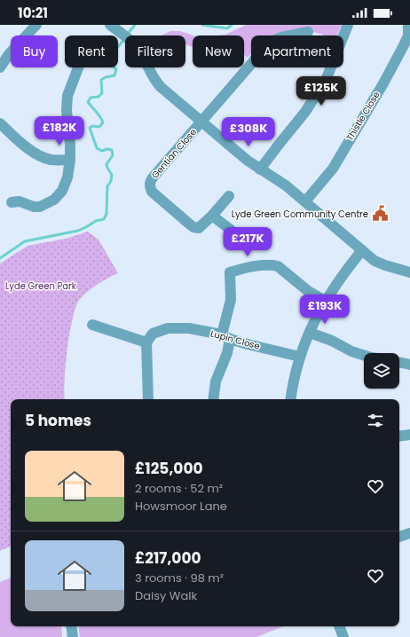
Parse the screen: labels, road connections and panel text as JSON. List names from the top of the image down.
{
  "streets": {
    "street": ["Thistle Close", "Gentian Close", "Lupin Close"]
  },
  "parks": ["Lyde Green Park"],
  "places": {
    "public building": ["Lyde Green Community Centre"]
  },
  "page": {
    "status": "10:21",
    "chip": [
      "Buy",
      "Rent",
      "Filters",
      "New",
      "Apartment"
    ],
    "price": [
      "£125K",
      "£182K",
      "£308K",
      "£217K",
      "£193K"
    ],
    "heading": "5 homes",
    "list": [
      {
        "name": "£125,000",
        "note": "2 rooms · 52 m² · Howsmoor Lane"
      },
      {
        "name": "£217,000",
        "note": "3 rooms · 98 m² · Daisy Walk"
      }
    ]
  }
}
